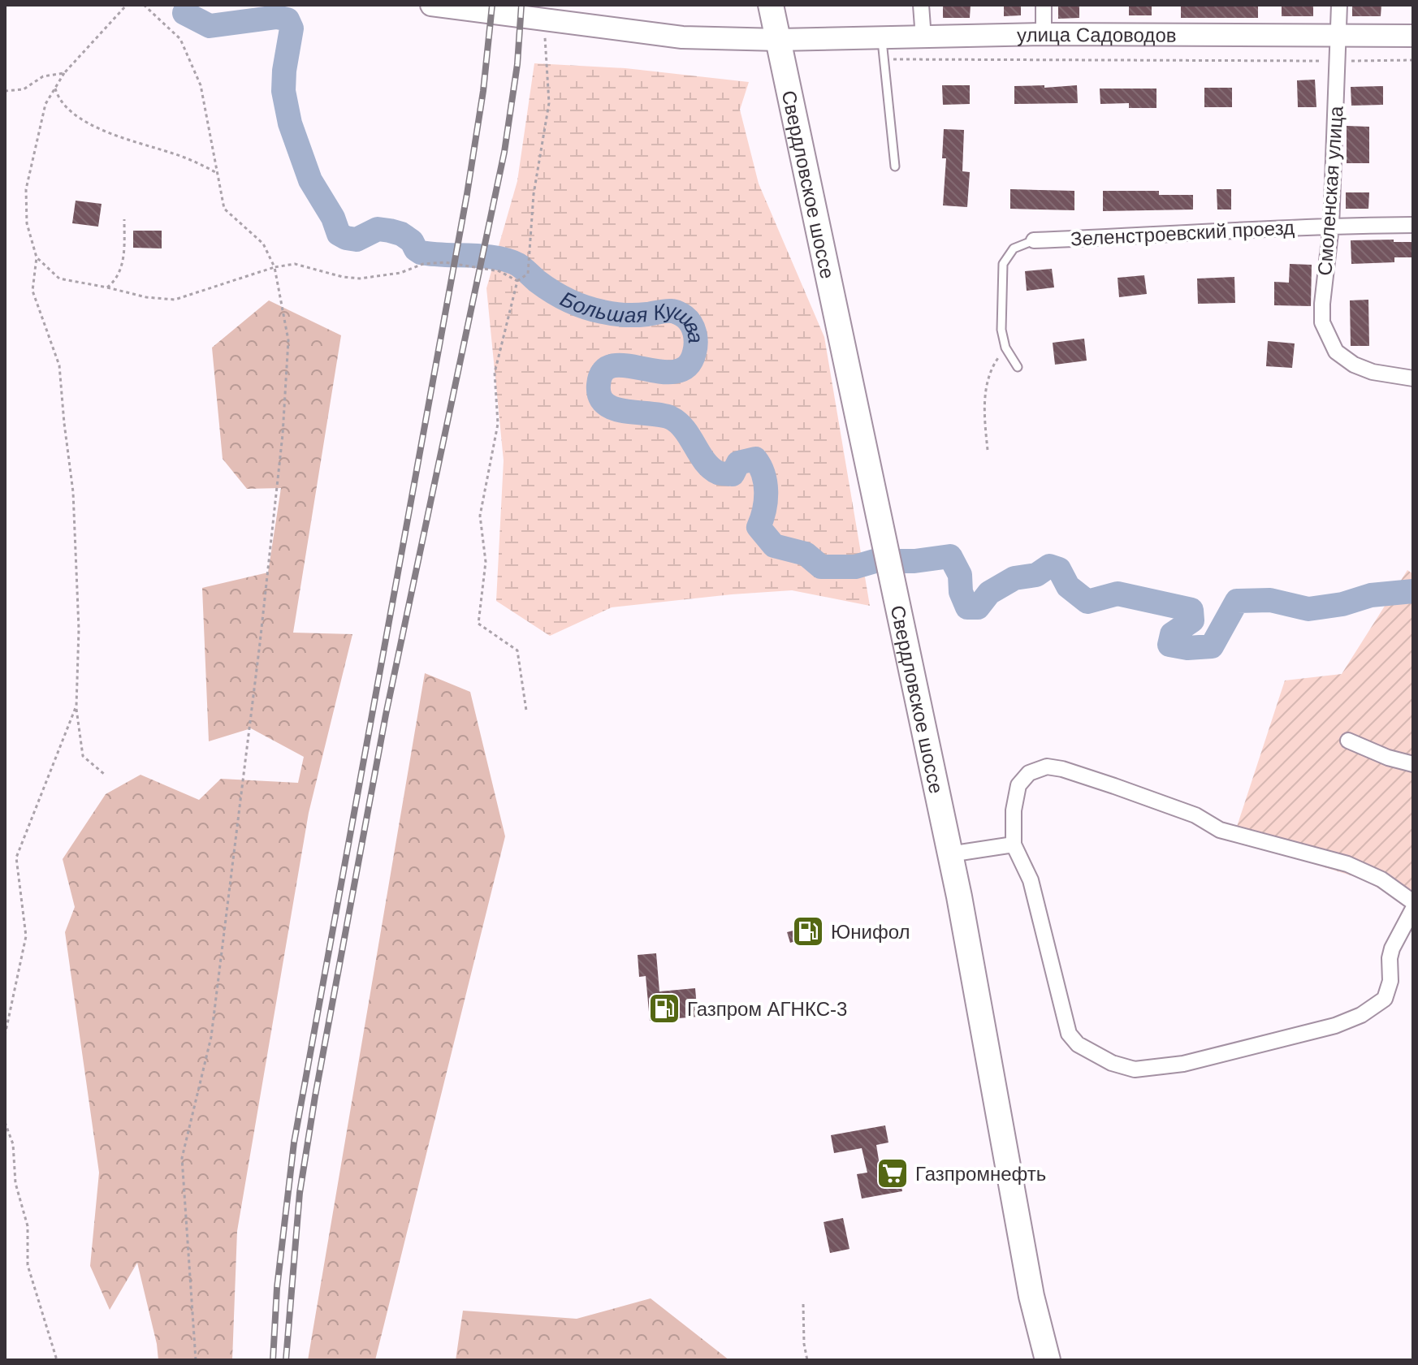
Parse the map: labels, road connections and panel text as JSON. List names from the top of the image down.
{
  "streets": {
    "main road": ["улица Садоводов", "Свердловское шоссе"],
    "street": ["Смоленская улица", "Зеленстроевский проезд"]
  },
  "crossings": [
    ["улица Садоводов", "Свердловское шоссе"],
    ["улица Садоводов", "Смоленская улица"],
    ["Смоленская улица", "Зеленстроевский проезд"]
  ],
  "water": ["Большая Кушва"],
  "places": {
    "fuel station": ["Юнифол", "Газпром АГНКС-3"],
    "supermarket": ["Газпромнефть"]
  }
}
